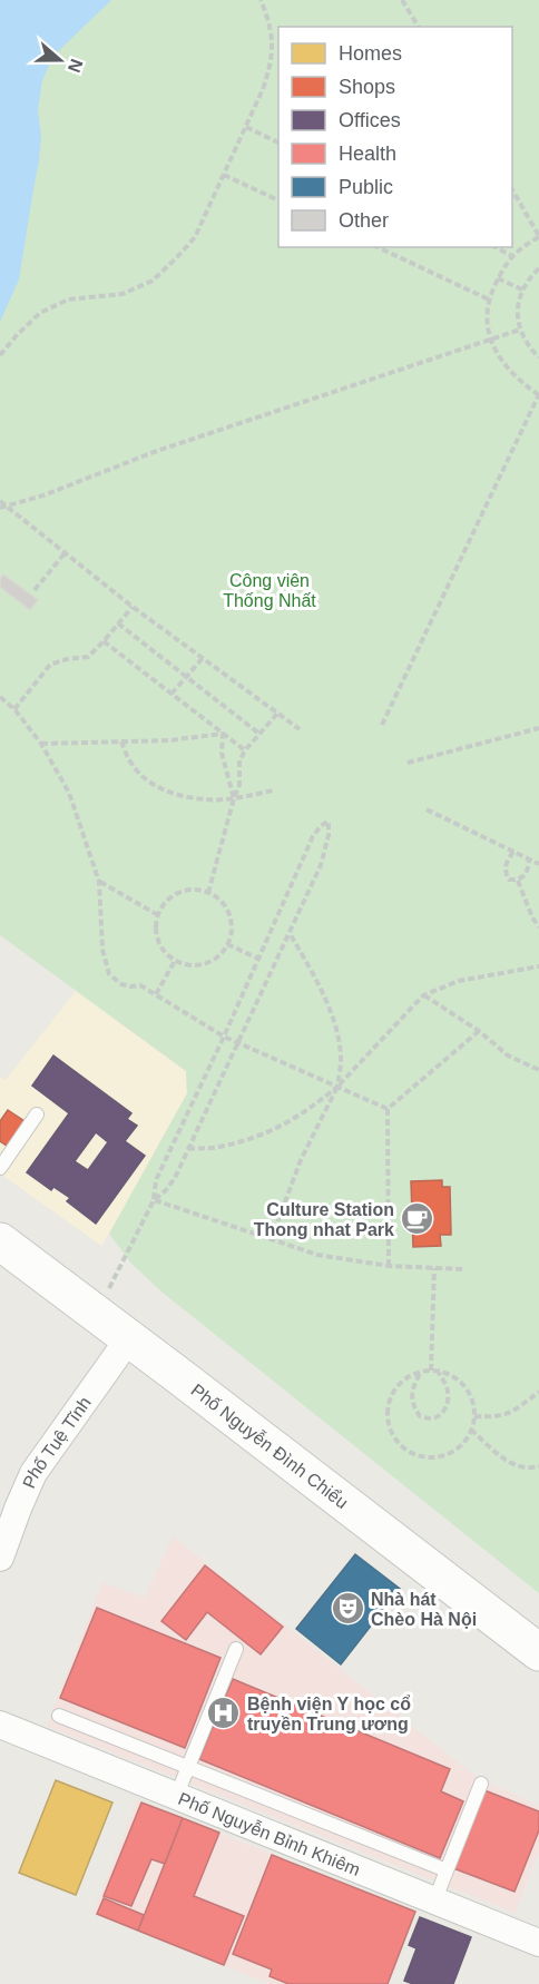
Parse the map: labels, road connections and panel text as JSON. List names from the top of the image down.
{
  "streets": {
    "street": ["Phố Tuệ Tĩnh", "Phố Nguyễn Đình Chiểu", "Phố Nguyễn Bỉnh Khiêm"]
  },
  "crossings": [
    ["Phố Tuệ Tĩnh", "Phố Nguyễn Đình Chiểu"]
  ],
  "parks": ["Công viên Thống Nhất"],
  "places": {
    "cafe": ["Culture Station Thong nhat Park"],
    "theatre": ["Nhà hát Chèo Hà Nội"],
    "hospital": ["Bệnh viện Y học cổ truyền Trung ương"]
  },
  "legend": [
    "Homes",
    "Shops",
    "Offices",
    "Health",
    "Public",
    "Other"
  ],
  "north": "right"
}
